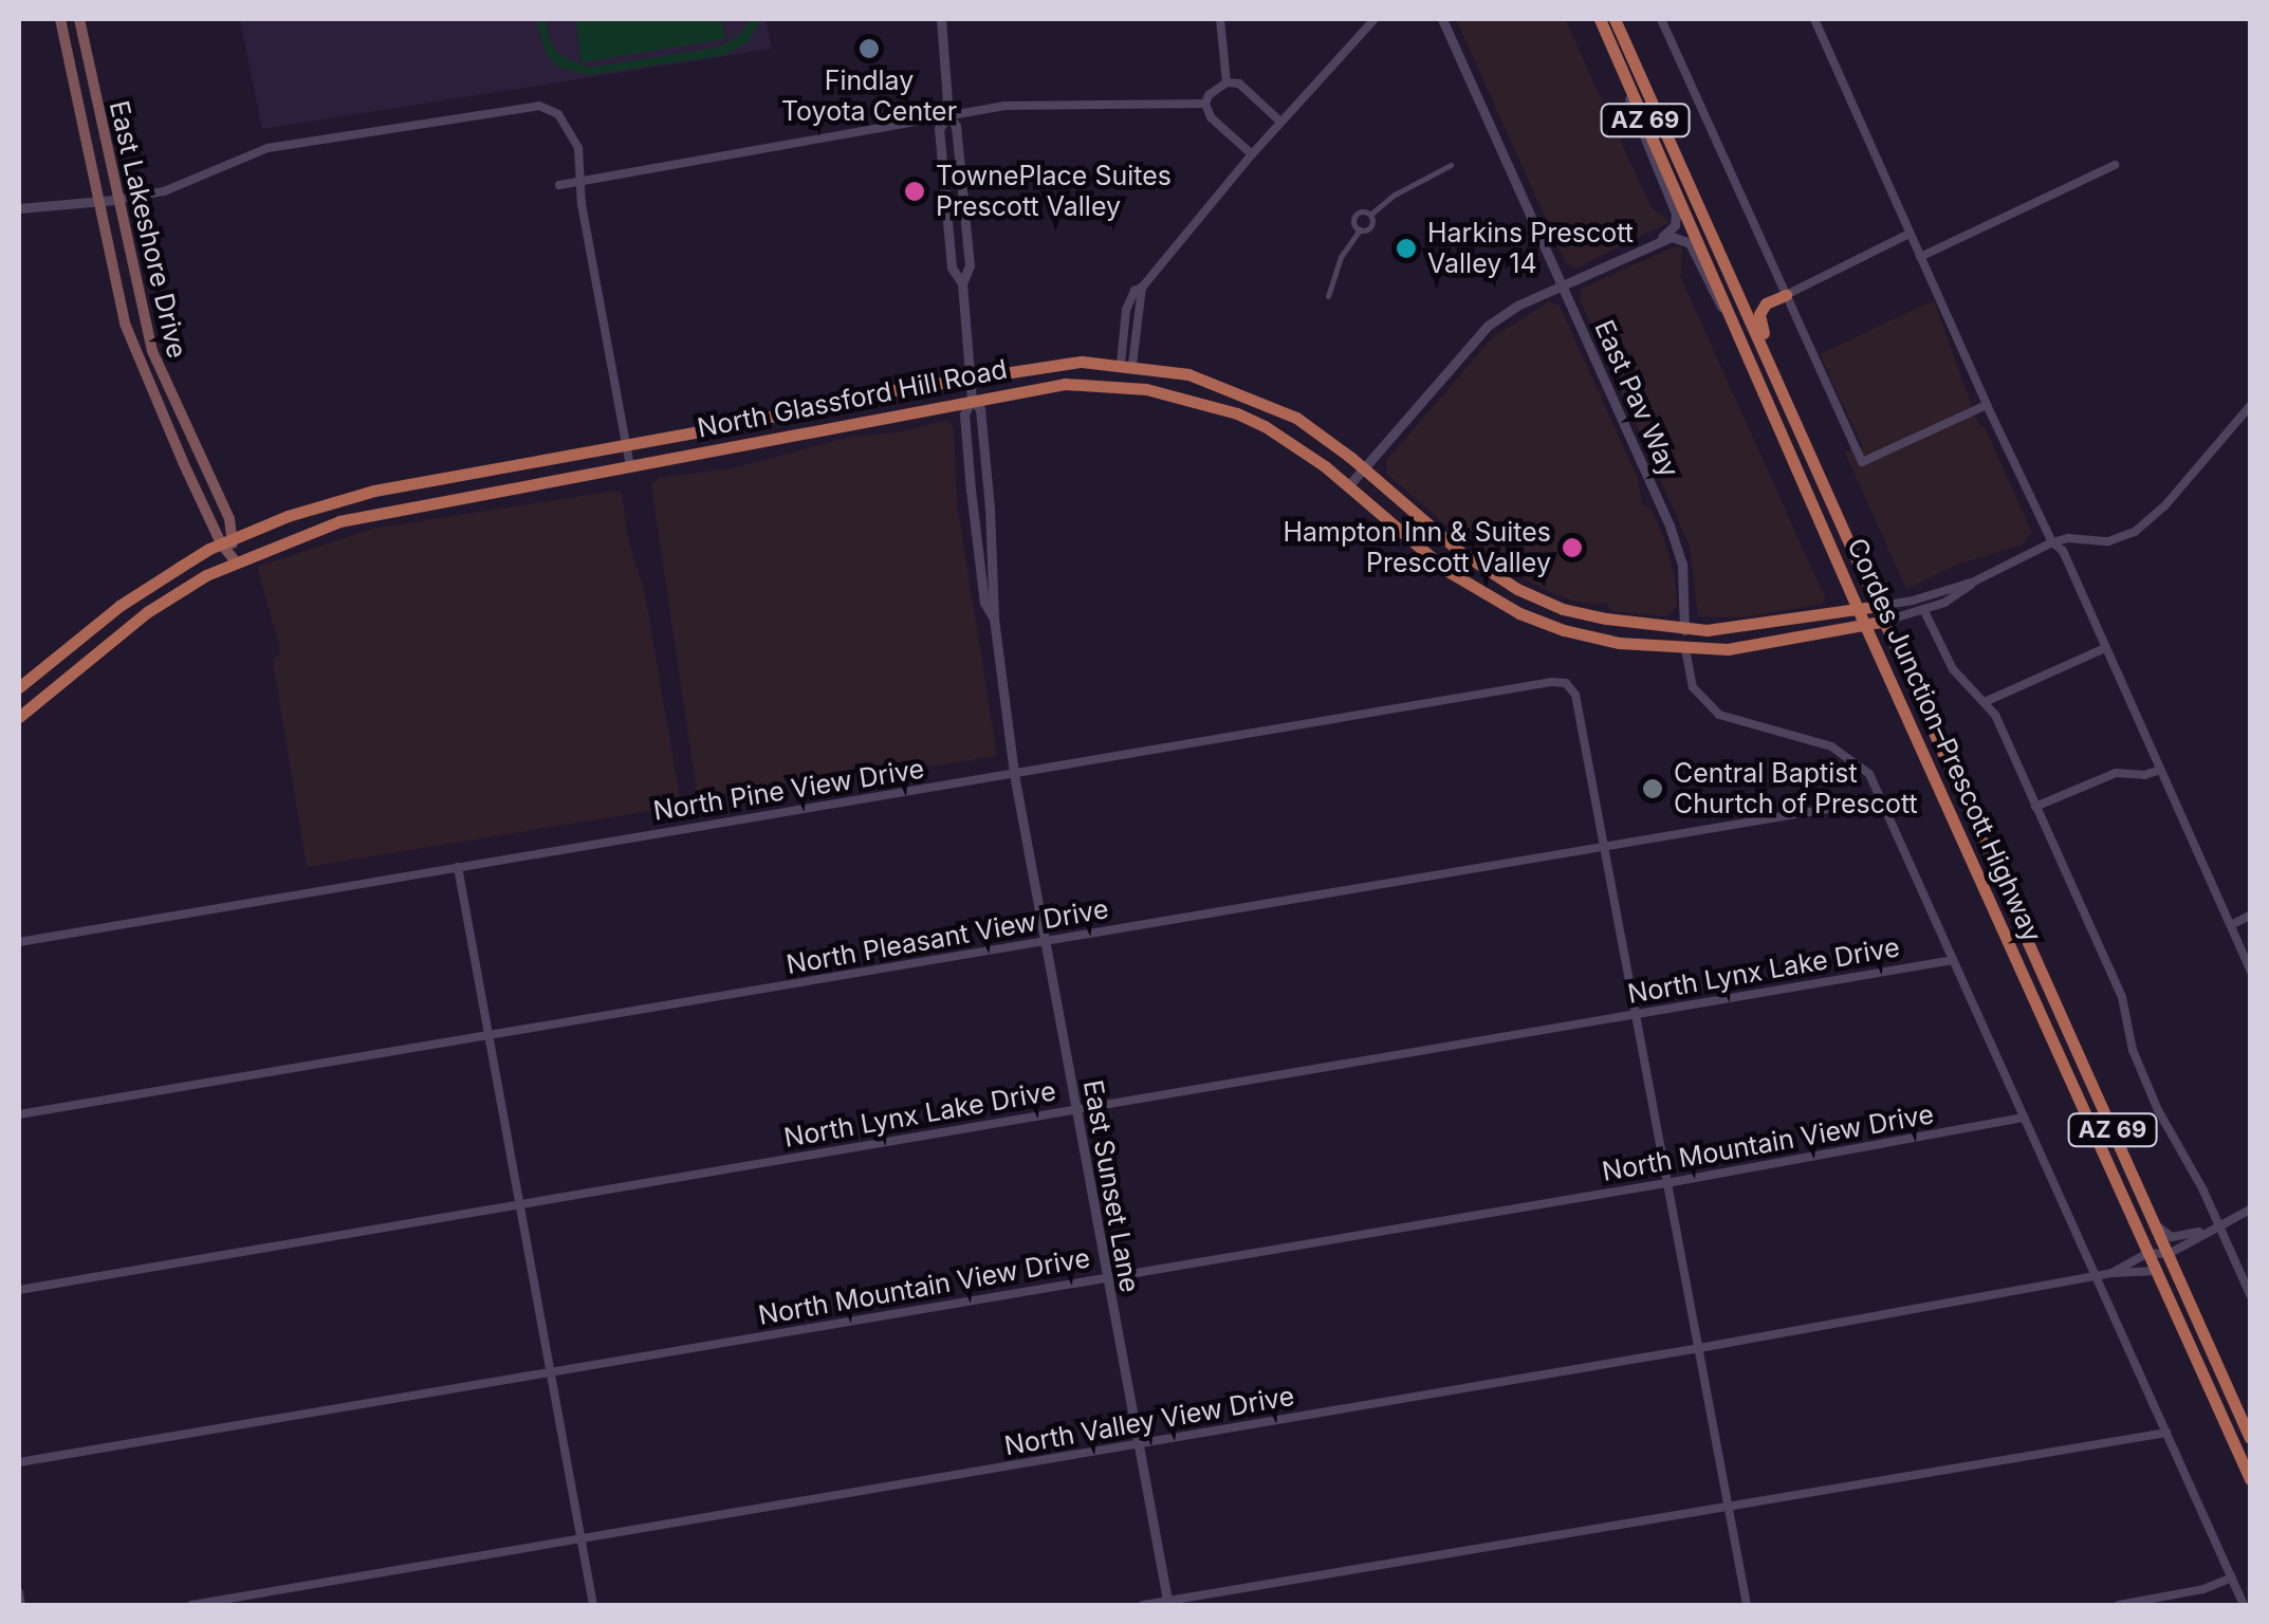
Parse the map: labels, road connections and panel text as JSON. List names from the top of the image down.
{
  "streets": {
    "main road": [
      "AZ 69",
      "East Lakeshore Drive",
      "North Glassford Hill Road",
      "Cordes Junction–Prescott Highway"
    ],
    "street": [
      "East Pav Way",
      "North Pine View Drive",
      "North Pleasant View Drive",
      "North Lynx Lake Drive",
      "North Mountain View Drive",
      "East Sunset Lane",
      "North Valley View Drive"
    ]
  },
  "crossings": [
    ["East Lakeshore Drive", "North Glassford Hill Road"],
    ["North Glassford Hill Road", "East Pav Way"],
    ["North Glassford Hill Road", "Cordes Junction–Prescott Highway"],
    ["Cordes Junction–Prescott Highway", "North Valley View Drive"],
    ["North Pine View Drive", "North Pleasant View Drive"],
    ["North Pine View Drive", "East Sunset Lane"],
    ["North Pleasant View Drive", "East Sunset Lane"],
    ["North Lynx Lake Drive", "East Sunset Lane"],
    ["North Mountain View Drive", "East Sunset Lane"],
    ["East Sunset Lane", "North Valley View Drive"]
  ],
  "places": [
    "Findlay Toyota Center",
    "TownePlace Suites Prescott Valley",
    "Harkins Prescott Valley 14",
    "Hampton Inn & Suites Prescott Valley",
    "Central Baptist Churtch of Prescott"
  ]
}
